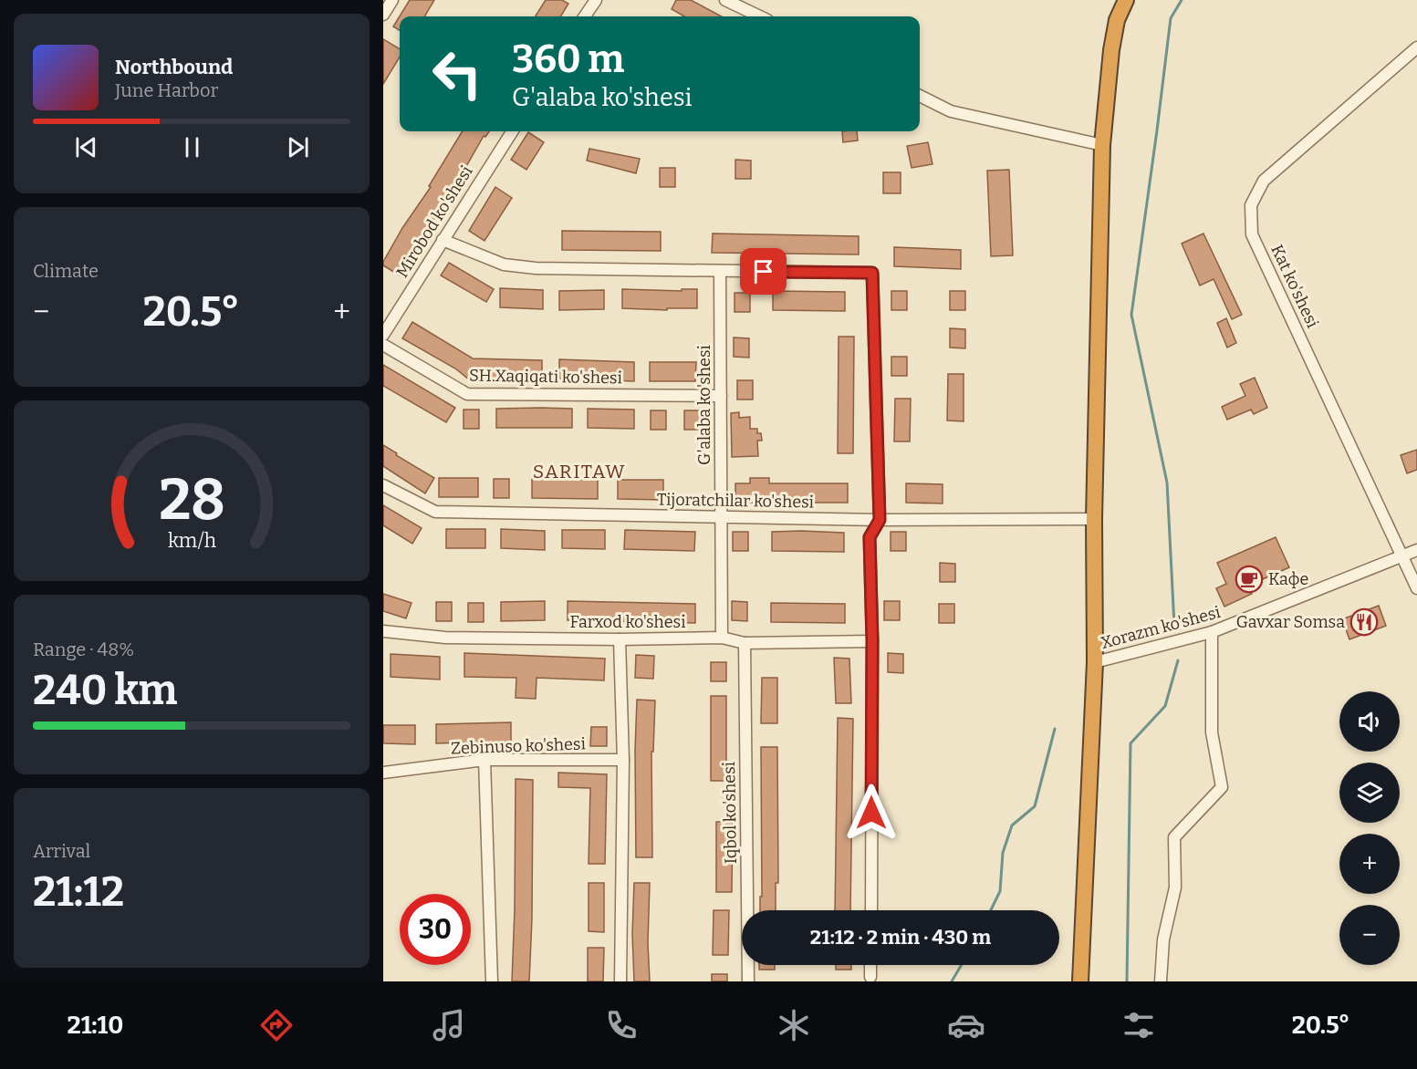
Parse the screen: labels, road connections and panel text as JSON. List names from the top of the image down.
{
  "streets": {
    "street": [
      "Mirobod ko'shesi",
      "Kat ko'shesi",
      "SH.Xaqiqati ko'shesi",
      "G'alaba ko'shesi",
      "Tijoratchilar ko'shesi",
      "Farxod ko'shesi",
      "Xorazm ko'shesi",
      "Zebinuso ko'shesi",
      "Iqbol ko'shesi"
    ]
  },
  "crossings": [
    ["Kat ko'shesi", "Xorazm ko'shesi"],
    ["SH.Xaqiqati ko'shesi", "G'alaba ko'shesi"],
    ["G'alaba ko'shesi", "Tijoratchilar ko'shesi"],
    ["G'alaba ko'shesi", "Farxod ko'shesi"],
    ["Farxod ko'shesi", "Iqbol ko'shesi"]
  ],
  "districts": ["SARITAW"],
  "places": {
    "cafe": ["Кафе"],
    "restaurant": ["Gavxar Somsa"]
  },
  "page": {
    "turn": ["360 m", "G'alaba ko'shesi"],
    "song": ["Northbound", "June Harbor"],
    "tile": [
      "Climate",
      ["Range · 48%", "240 km"],
      ["Arrival", "21:12"]
    ],
    "heat": ["−", "20.5°", "+"],
    "map_buttons": ["+", "−"],
    "limit": "30",
    "trip": "21:12 · 2 min · 430 m",
    "tabs": ["21:10", "20.5°"],
    "gauge": ["28", "km/h"]
  }
}
